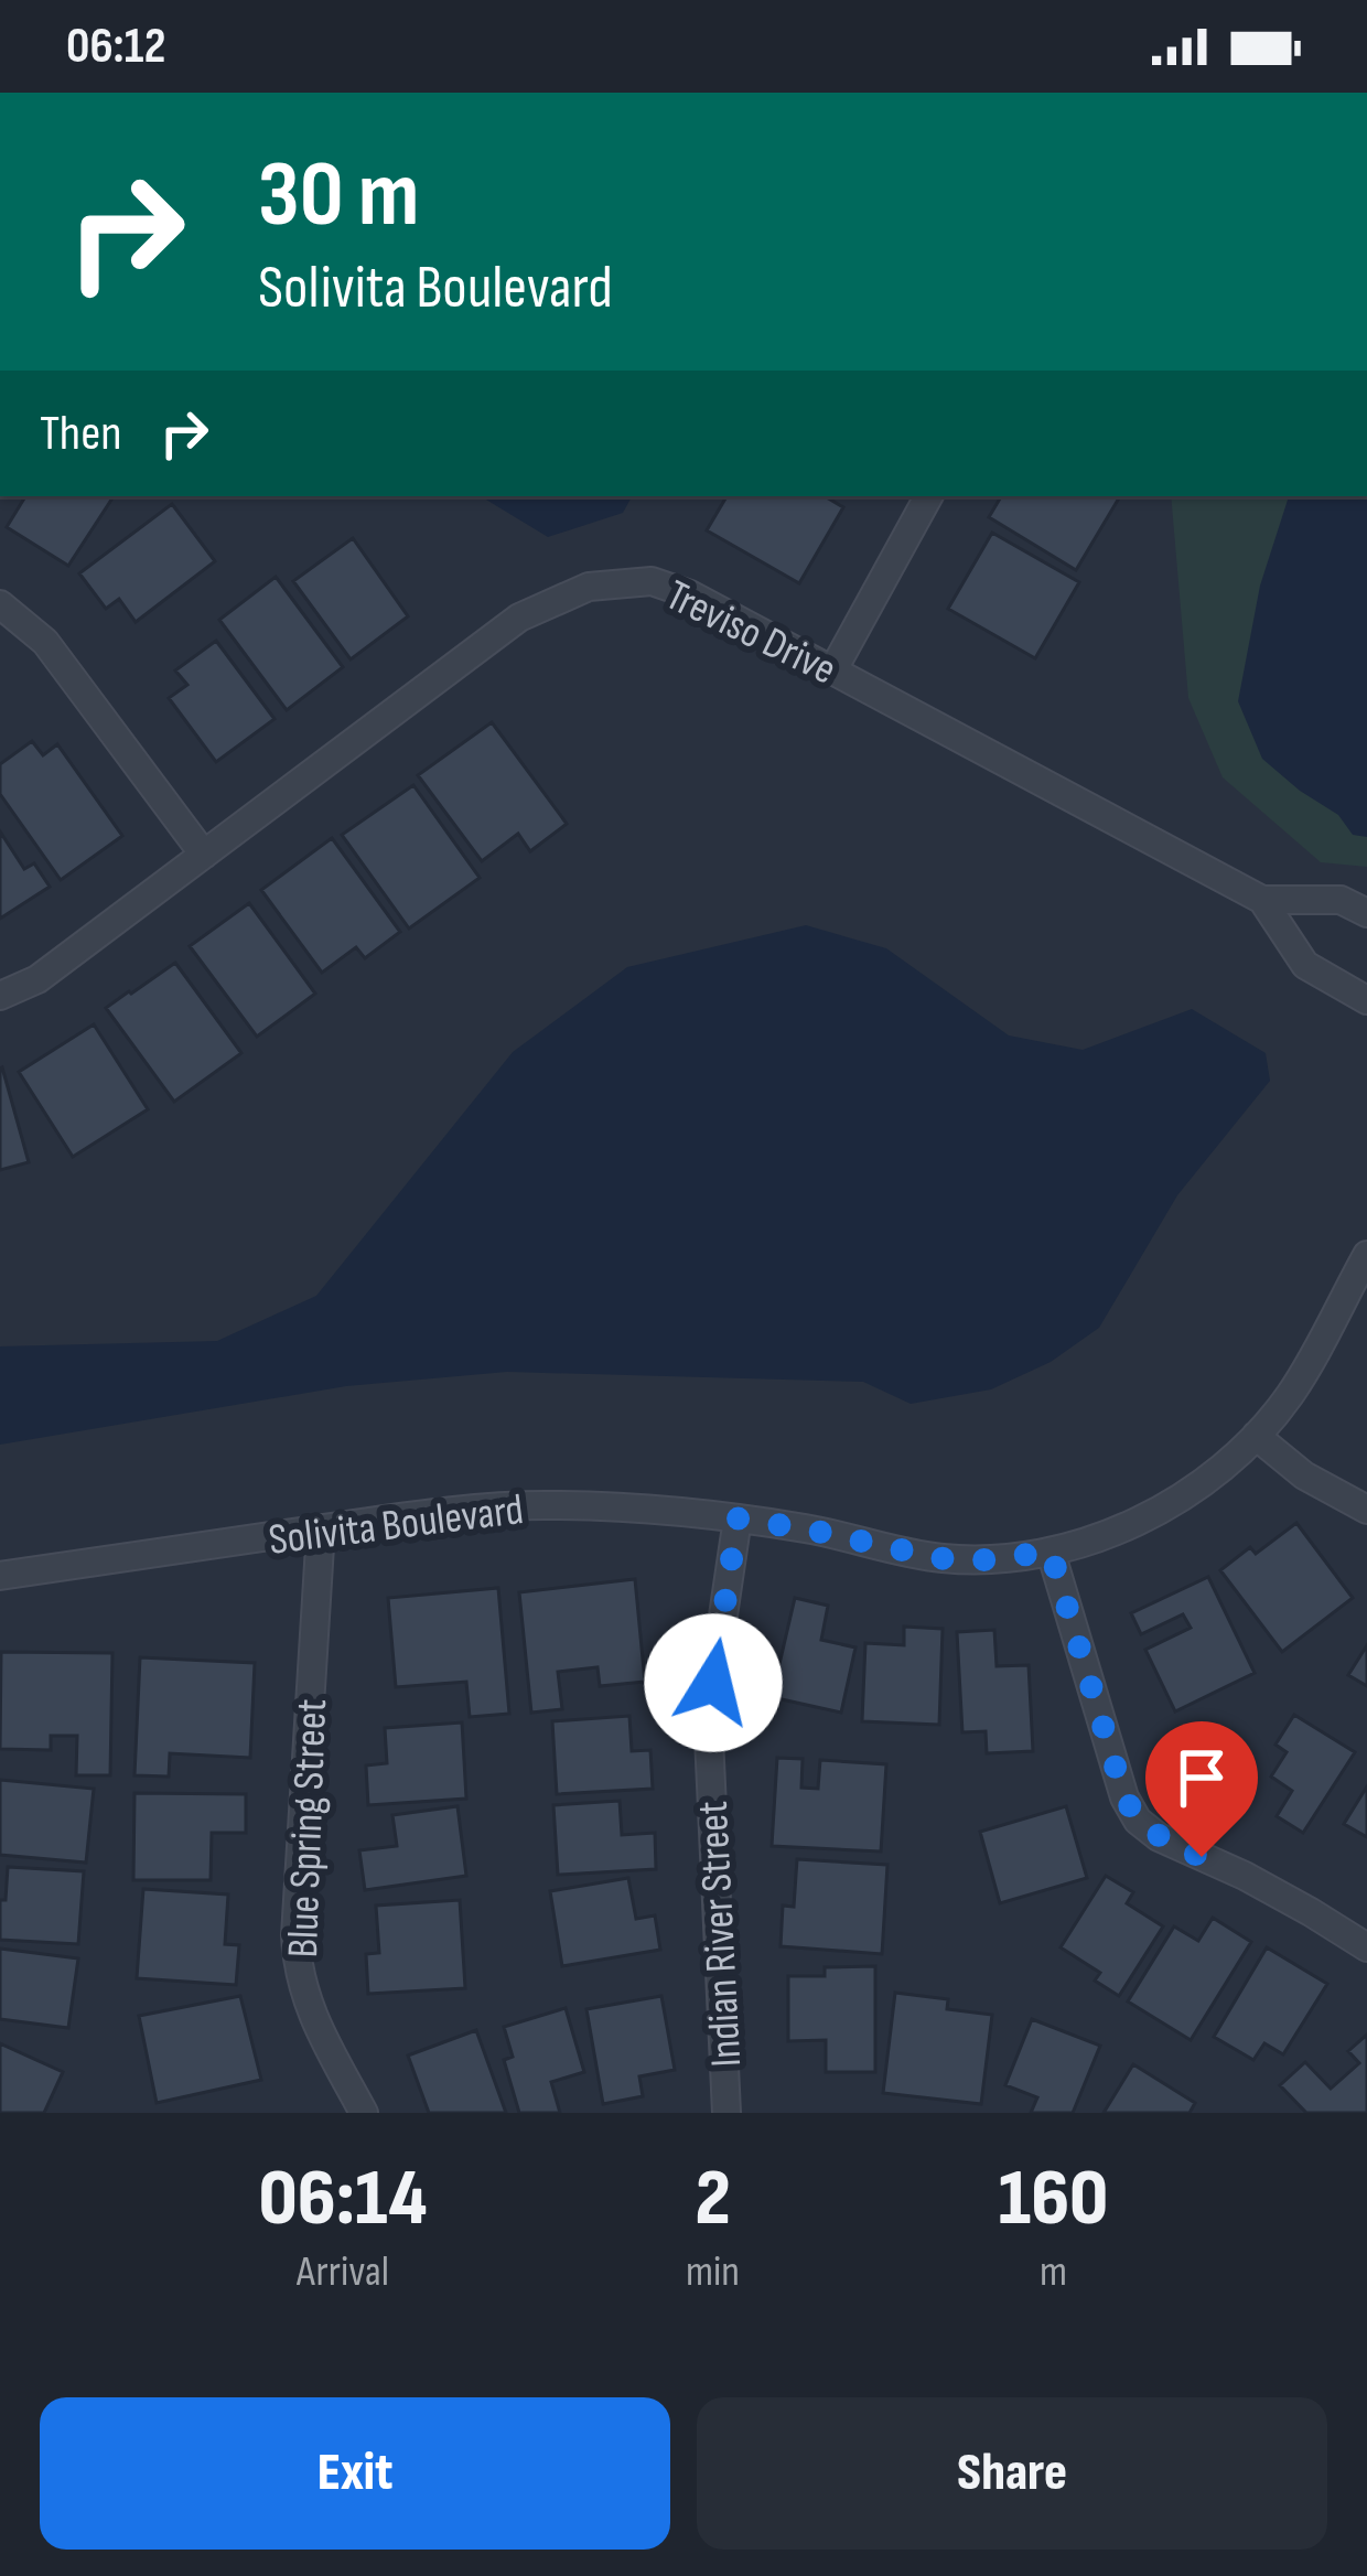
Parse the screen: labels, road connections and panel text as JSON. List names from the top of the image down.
{
  "streets": {
    "street": [
      "Treviso Drive",
      "Solivita Boulevard",
      "Blue Spring Street",
      "Indian River Street"
    ]
  },
  "crossings": [
    ["Solivita Boulevard", "Blue Spring Street"],
    ["Solivita Boulevard", "Indian River Street"]
  ],
  "page": {
    "status": "06:12",
    "turn": ["30 m", "Solivita Boulevard"],
    "then": "Then",
    "eta": [
      "06:14",
      "Arrival",
      "2",
      "min",
      "160",
      "m"
    ],
    "buttons": ["Exit", "Share"]
  }
}
